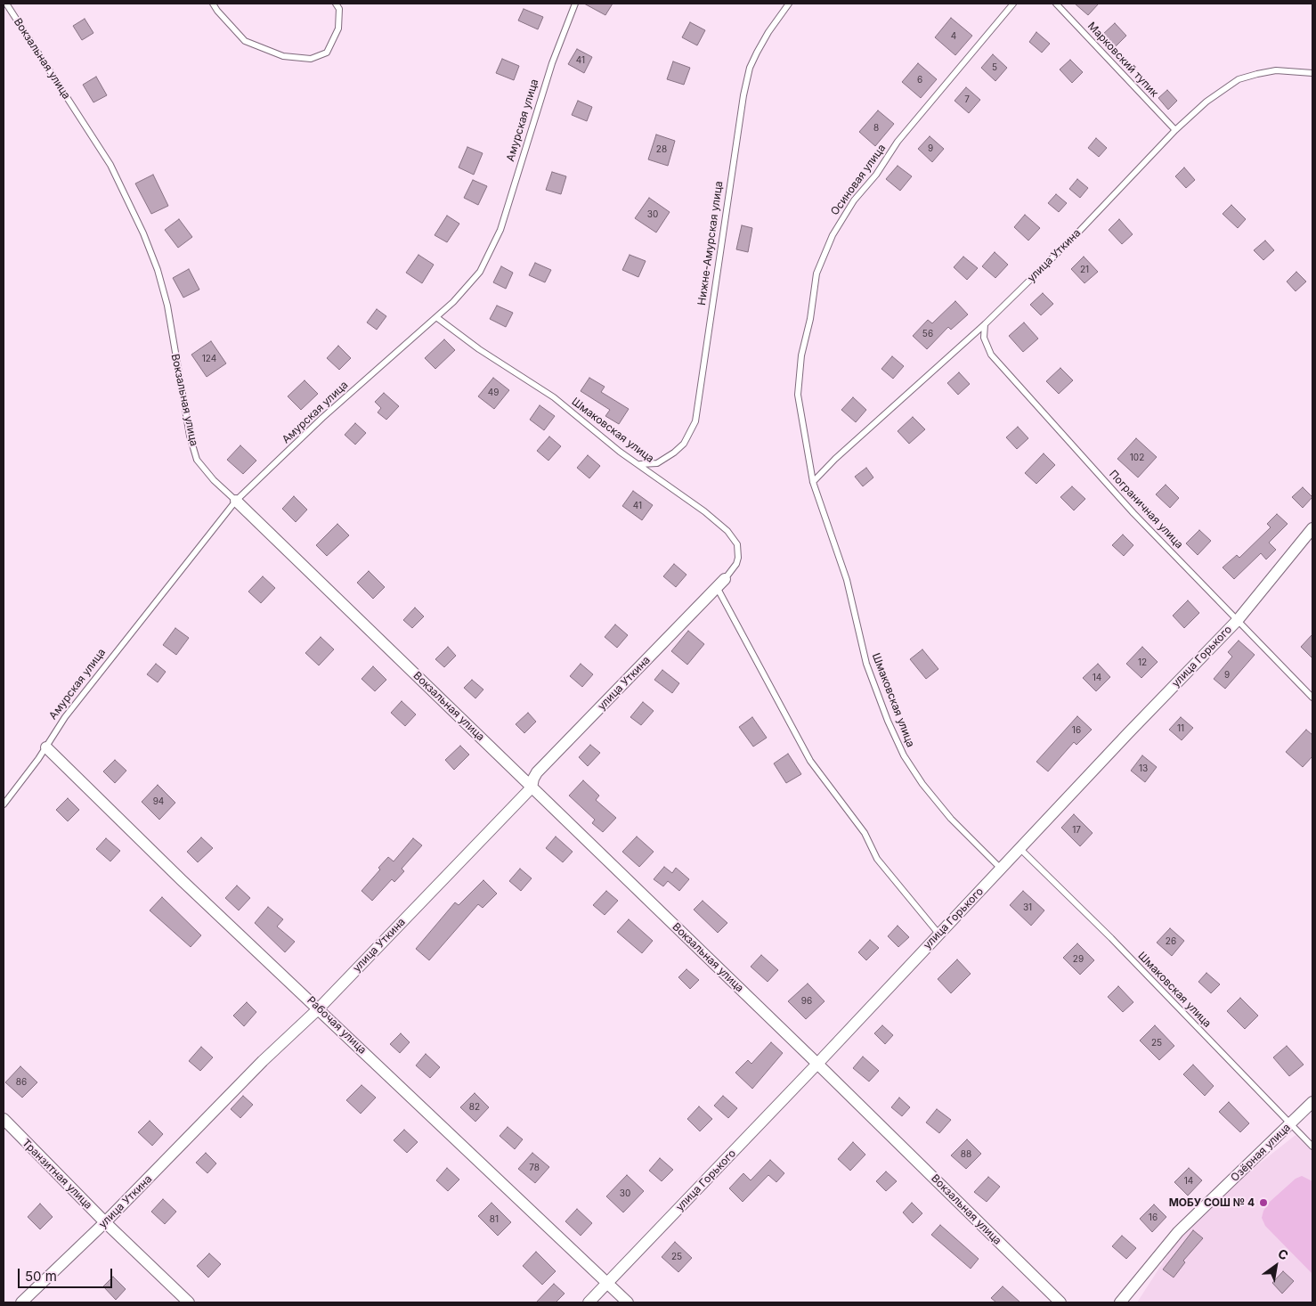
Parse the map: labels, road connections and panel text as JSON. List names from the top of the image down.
{
  "streets": {
    "street": [
      "Вокзальная улица",
      "улица Уткина",
      "улица Горького",
      "Рабочая улица",
      "Озёрная улица",
      "Транзитная улица"
    ],
    "lane": [
      "Марковский тупик",
      "Амурская улица",
      "Осиновая улица",
      "Нижне-Амурская улица",
      "Шмаковская улица",
      "Пограничная улица"
    ]
  },
  "crossings": [
    ["Вокзальная улица", "Амурская улица"],
    ["Вокзальная улица", "улица Уткина"],
    ["Вокзальная улица", "улица Горького"],
    ["Марковский тупик", "улица Уткина"],
    ["Амурская улица", "Шмаковская улица"],
    ["Амурская улица", "Рабочая улица"],
    ["Осиновая улица", "Шмаковская улица"],
    ["Нижне-Амурская улица", "Шмаковская улица"],
    ["улица Уткина", "Шмаковская улица"],
    ["улица Уткина", "Пограничная улица"],
    ["улица Уткина", "Рабочая улица"],
    ["улица Уткина", "Транзитная улица"],
    ["Шмаковская улица", "улица Горького"],
    ["Шмаковская улица", "Озёрная улица"],
    ["Пограничная улица", "улица Горького"],
    ["улица Горького", "Рабочая улица"]
  ],
  "places": ["МОБУ СОШ № 4"],
  "house_numbers": [
    "4",
    "41",
    "5",
    "6",
    "7",
    "8",
    "9",
    "28",
    "30",
    "21",
    "56",
    "124",
    "49",
    "102",
    "41",
    "12",
    "9",
    "14",
    "11",
    "16",
    "13",
    "94",
    "17",
    "31",
    "26",
    "29",
    "96",
    "25",
    "86",
    "82",
    "88",
    "78",
    "14",
    "30",
    "16",
    "81",
    "25"
  ],
  "scale_bar": "50 m",
  "north": "top right"
}
